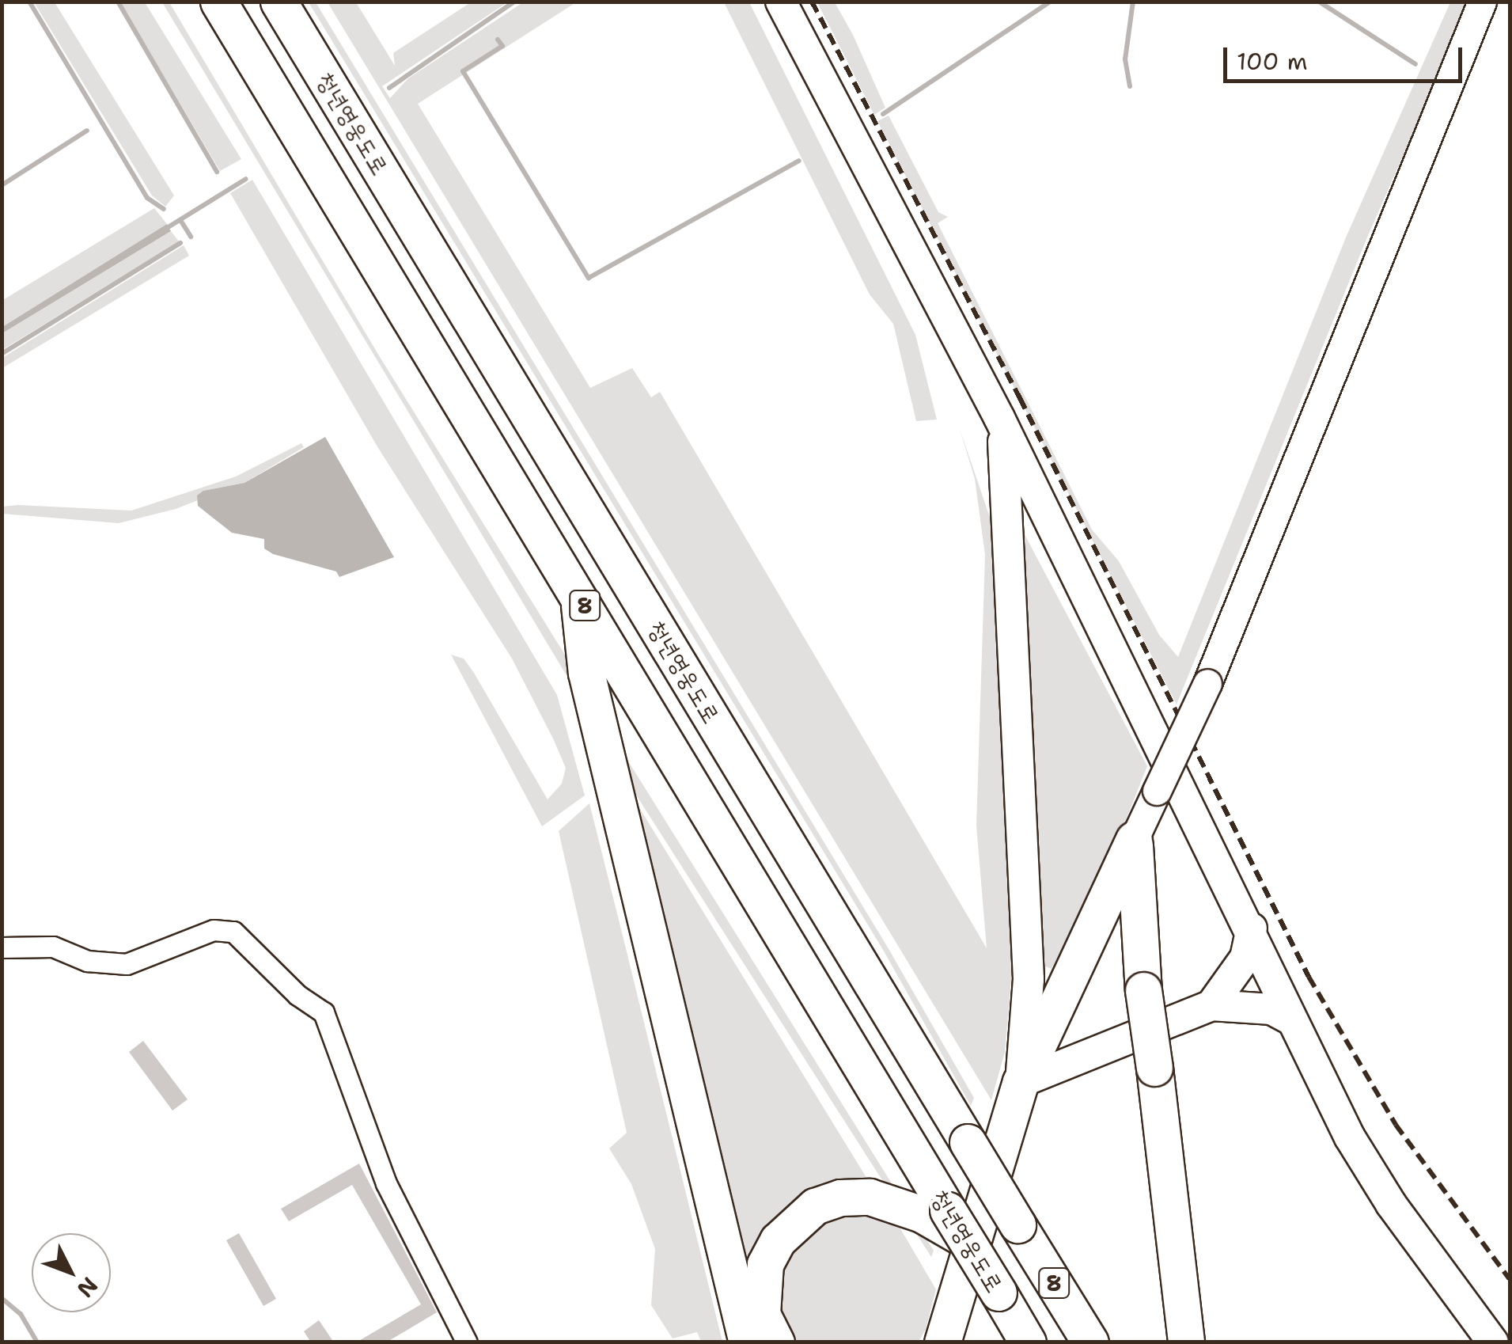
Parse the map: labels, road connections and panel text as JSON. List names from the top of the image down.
{
  "streets": {
    "highway": ["청년영웅도로", "8"]
  },
  "scale_bar": "100 m",
  "north": "bottom right"
}
